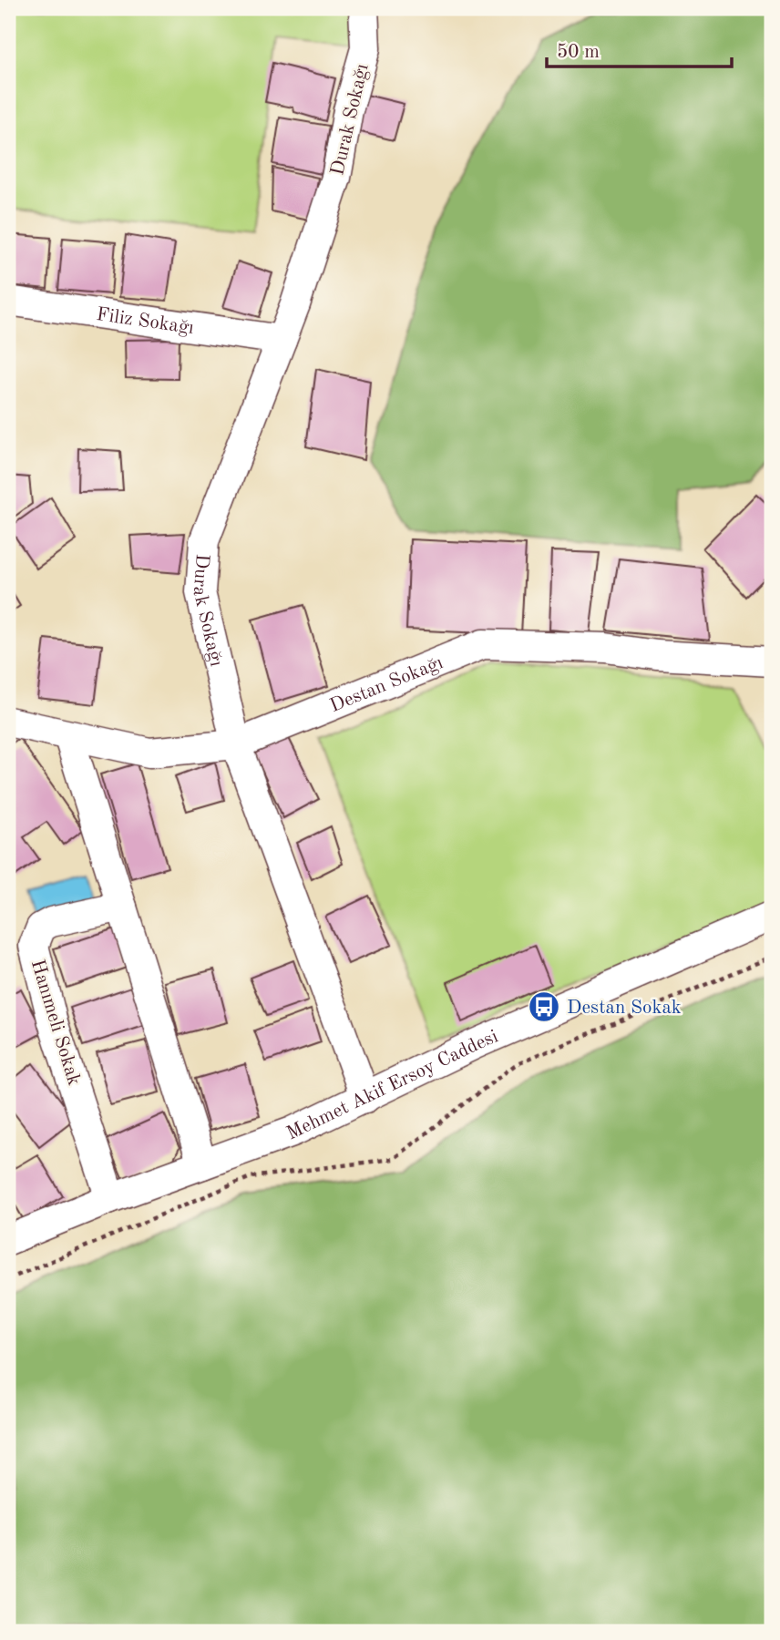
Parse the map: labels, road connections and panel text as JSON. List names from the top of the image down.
{
  "streets": {
    "street": [
      "Durak Sokağı",
      "Filiz Sokağı",
      "Destan Sokağı",
      "Hanımeli Sokak",
      "Mehmet Akif Ersoy Caddesi"
    ]
  },
  "crossings": [
    ["Durak Sokağı", "Filiz Sokağı"],
    ["Durak Sokağı", "Destan Sokağı"],
    ["Durak Sokağı", "Mehmet Akif Ersoy Caddesi"],
    ["Hanımeli Sokak", "Mehmet Akif Ersoy Caddesi"]
  ],
  "places": {
    "bus stop": ["Destan Sokak"]
  },
  "scale_bar": "50 m"
}
